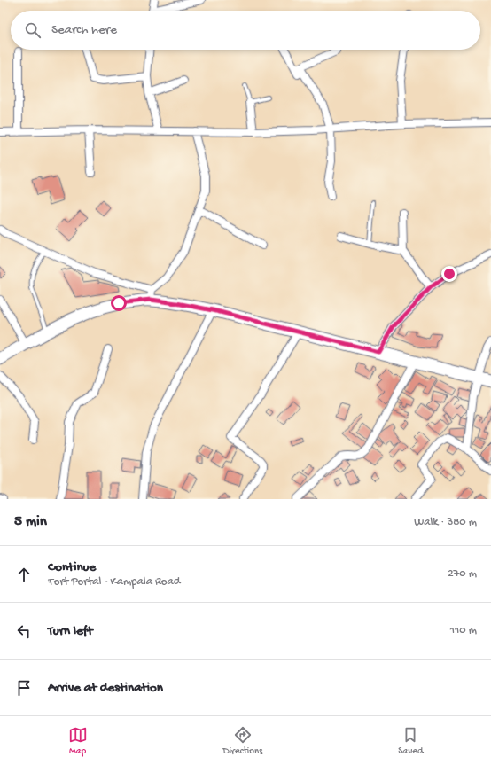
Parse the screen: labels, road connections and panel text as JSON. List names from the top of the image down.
{
  "page": {
    "search": "Search here",
    "heading": ["5 min", "Walk · 380 m"],
    "list": [
      ["Continue", "Fort Portal - Kampala Road", "270 m"],
      ["Turn left", "110 m"],
      "Arrive at destination"
    ],
    "nav": ["Map", "Directions", "Saved"]
  }
}
